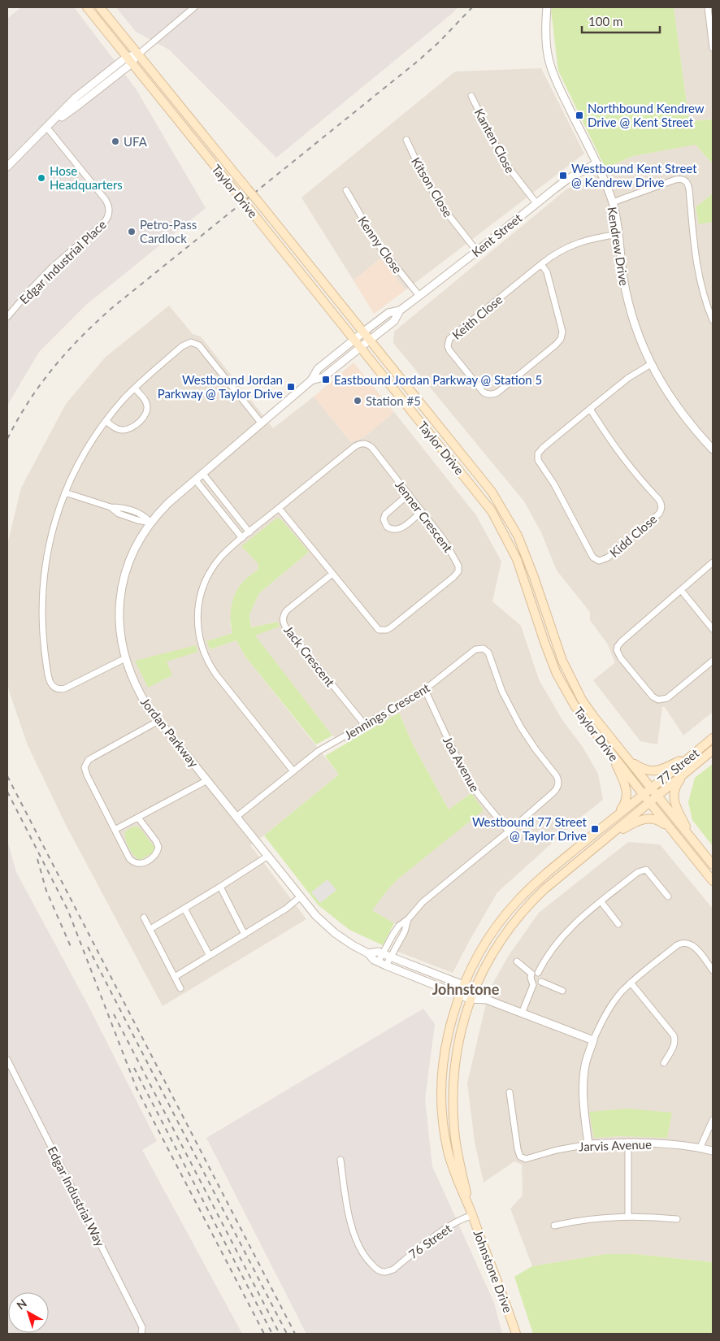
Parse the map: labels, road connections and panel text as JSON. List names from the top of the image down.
{
  "streets": {
    "main road": ["Taylor Drive", "77 Street", "Johnstone Drive"],
    "street": [
      "Kanten Close",
      "Kitson Close",
      "Kent Street",
      "Kenny Close",
      "Kendrew Drive",
      "Edgar Industrial Place",
      "Keith Close",
      "Jenner Crescent",
      "Kidd Close",
      "Jack Crescent",
      "Jennings Crescent",
      "Jordan Parkway",
      "Joa Avenue",
      "Jarvis Avenue",
      "Edgar Industrial Way",
      "76 Street"
    ]
  },
  "crossings": [
    ["Kanten Close", "Kent Street"],
    ["Kitson Close", "Kent Street"],
    ["Taylor Drive", "Kent Street"],
    ["Taylor Drive", "Jordan Parkway"],
    ["Taylor Drive", "77 Street"],
    ["Taylor Drive", "Johnstone Drive"],
    ["Kent Street", "Kenny Close"],
    ["Kent Street", "Kendrew Drive"],
    ["Kent Street", "Jordan Parkway"],
    ["Kendrew Drive", "Keith Close"],
    ["Kendrew Drive", "Kidd Close"],
    ["Jenner Crescent", "Jack Crescent"],
    ["Jenner Crescent", "Jennings Crescent"],
    ["Jack Crescent", "Jennings Crescent"],
    ["Jennings Crescent", "Jordan Parkway"],
    ["Jennings Crescent", "Joa Avenue"],
    ["Jordan Parkway", "Johnstone Drive"],
    ["77 Street", "Johnstone Drive"],
    ["76 Street", "Johnstone Drive"]
  ],
  "districts": ["Johnstone"],
  "places": {
    "transit": [
      "Northbound Kendrew Drive @ Kent Street",
      "Westbound Kent Street @ Kendrew Drive",
      "Eastbound Jordan Parkway @ Station 5",
      "Westbound Jordan Parkway @ Taylor Drive",
      "Westbound 77 Street @ Taylor Drive"
    ],
    "other": [
      "UFA",
      "Hose Headquarters",
      "Petro-Pass Cardlock",
      "Station #5"
    ]
  },
  "scale_bar": "100 m",
  "north": "top left"
}
